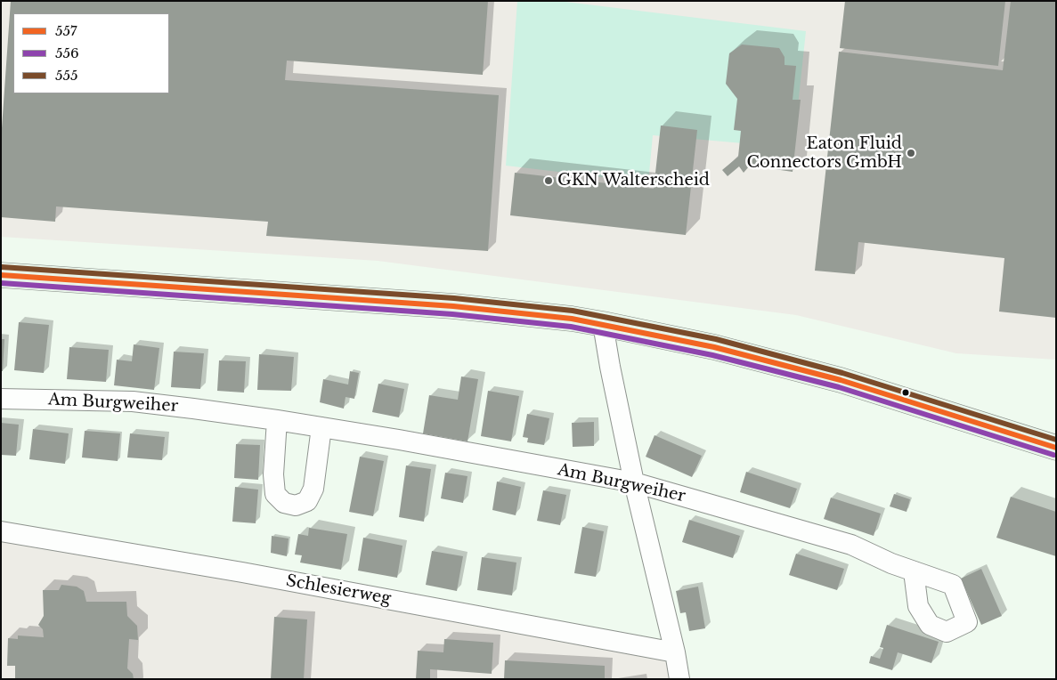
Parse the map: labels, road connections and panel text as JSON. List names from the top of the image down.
{
  "streets": {
    "street": ["Am Burgweiher", "Schlesierweg"]
  },
  "places": ["Eaton Fluid Connectors GmbH", "GKN Walterscheid"],
  "lines": ["transit line 555", "transit line 557", "transit line 556"],
  "legend": ["557", "556", "555"]
}
